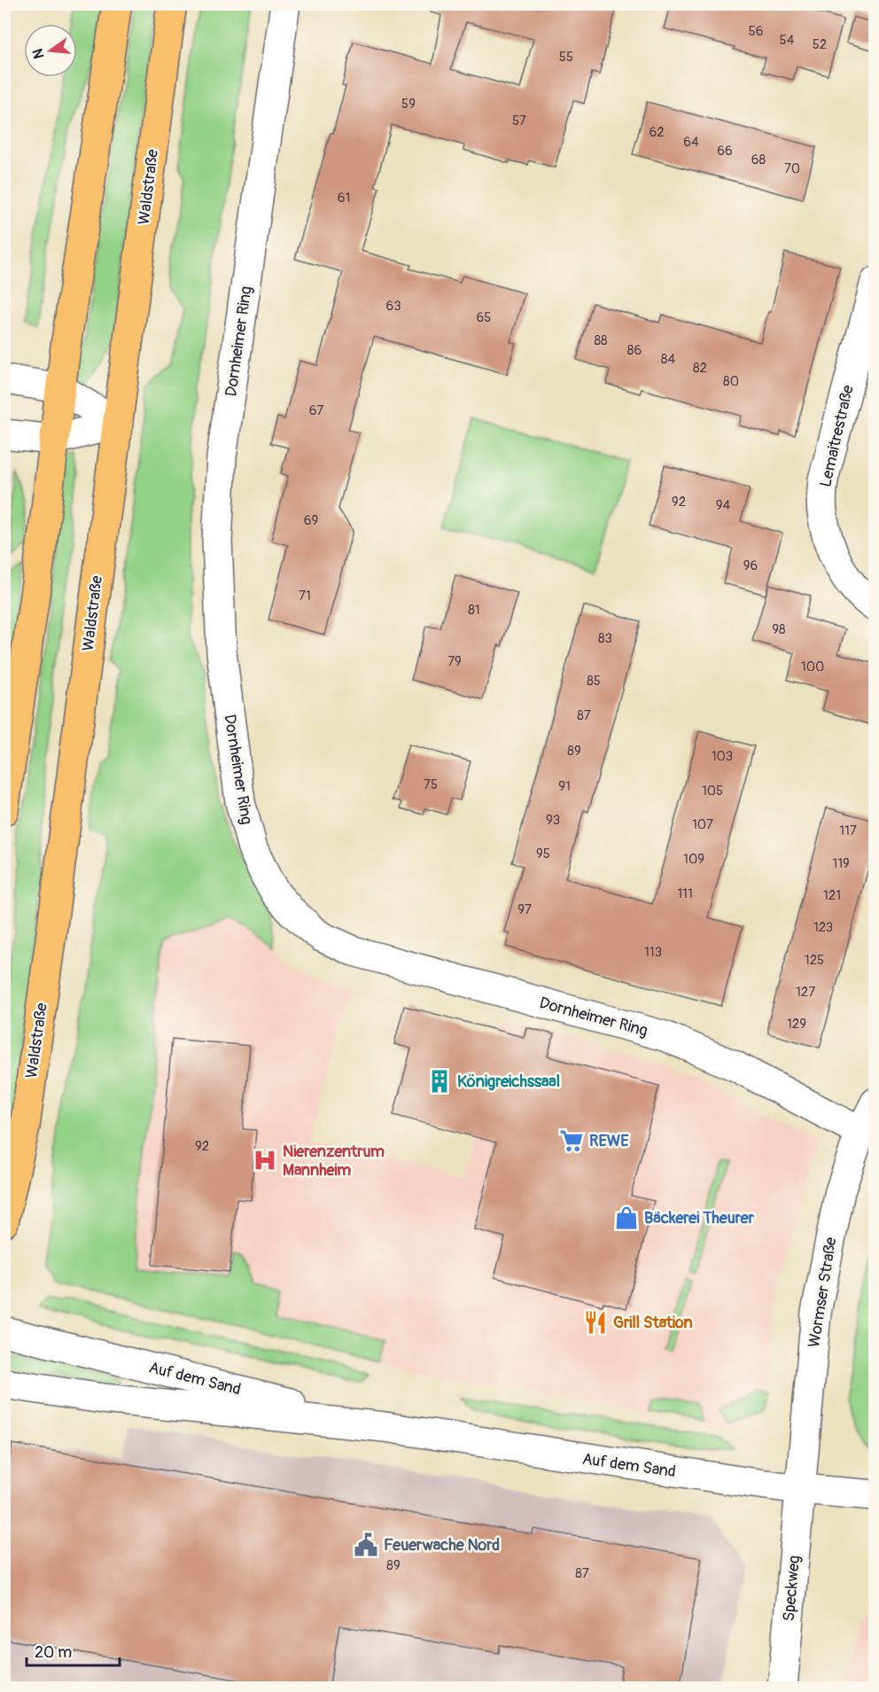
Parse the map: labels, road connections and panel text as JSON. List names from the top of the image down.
{
  "streets": {
    "main road": ["Waldstraße"],
    "street": [
      "Dornheimer Ring",
      "Lemaitrestraße",
      "Wormser Straße",
      "Auf dem Sand",
      "Speckweg"
    ]
  },
  "crossings": [
    ["Dornheimer Ring", "Wormser Straße"],
    ["Wormser Straße", "Auf dem Sand"],
    ["Wormser Straße", "Speckweg"],
    ["Auf dem Sand", "Speckweg"]
  ],
  "places": {
    "building": ["Königreichssaal"],
    "supermarket": ["REWE"],
    "hospital": ["Nierenzentrum Mannheim"],
    "shop": ["Bäckerei Theurer"],
    "restaurant": ["Grill Station"],
    "public building": ["Feuerwache Nord"]
  },
  "house_numbers": [
    "56",
    "54",
    "52",
    "55",
    "59",
    "57",
    "62",
    "64",
    "66",
    "68",
    "70",
    "61",
    "63",
    "65",
    "88",
    "86",
    "84",
    "82",
    "80",
    "67",
    "92",
    "94",
    "69",
    "96",
    "71",
    "81",
    "98",
    "83",
    "79",
    "100",
    "85",
    "87",
    "89",
    "103",
    "75",
    "91",
    "105",
    "93",
    "107",
    "117",
    "95",
    "109",
    "119",
    "111",
    "121",
    "97",
    "123",
    "113",
    "125",
    "127",
    "129",
    "92",
    "89",
    "87"
  ],
  "scale_bar": "20 m",
  "north": "left"
}
